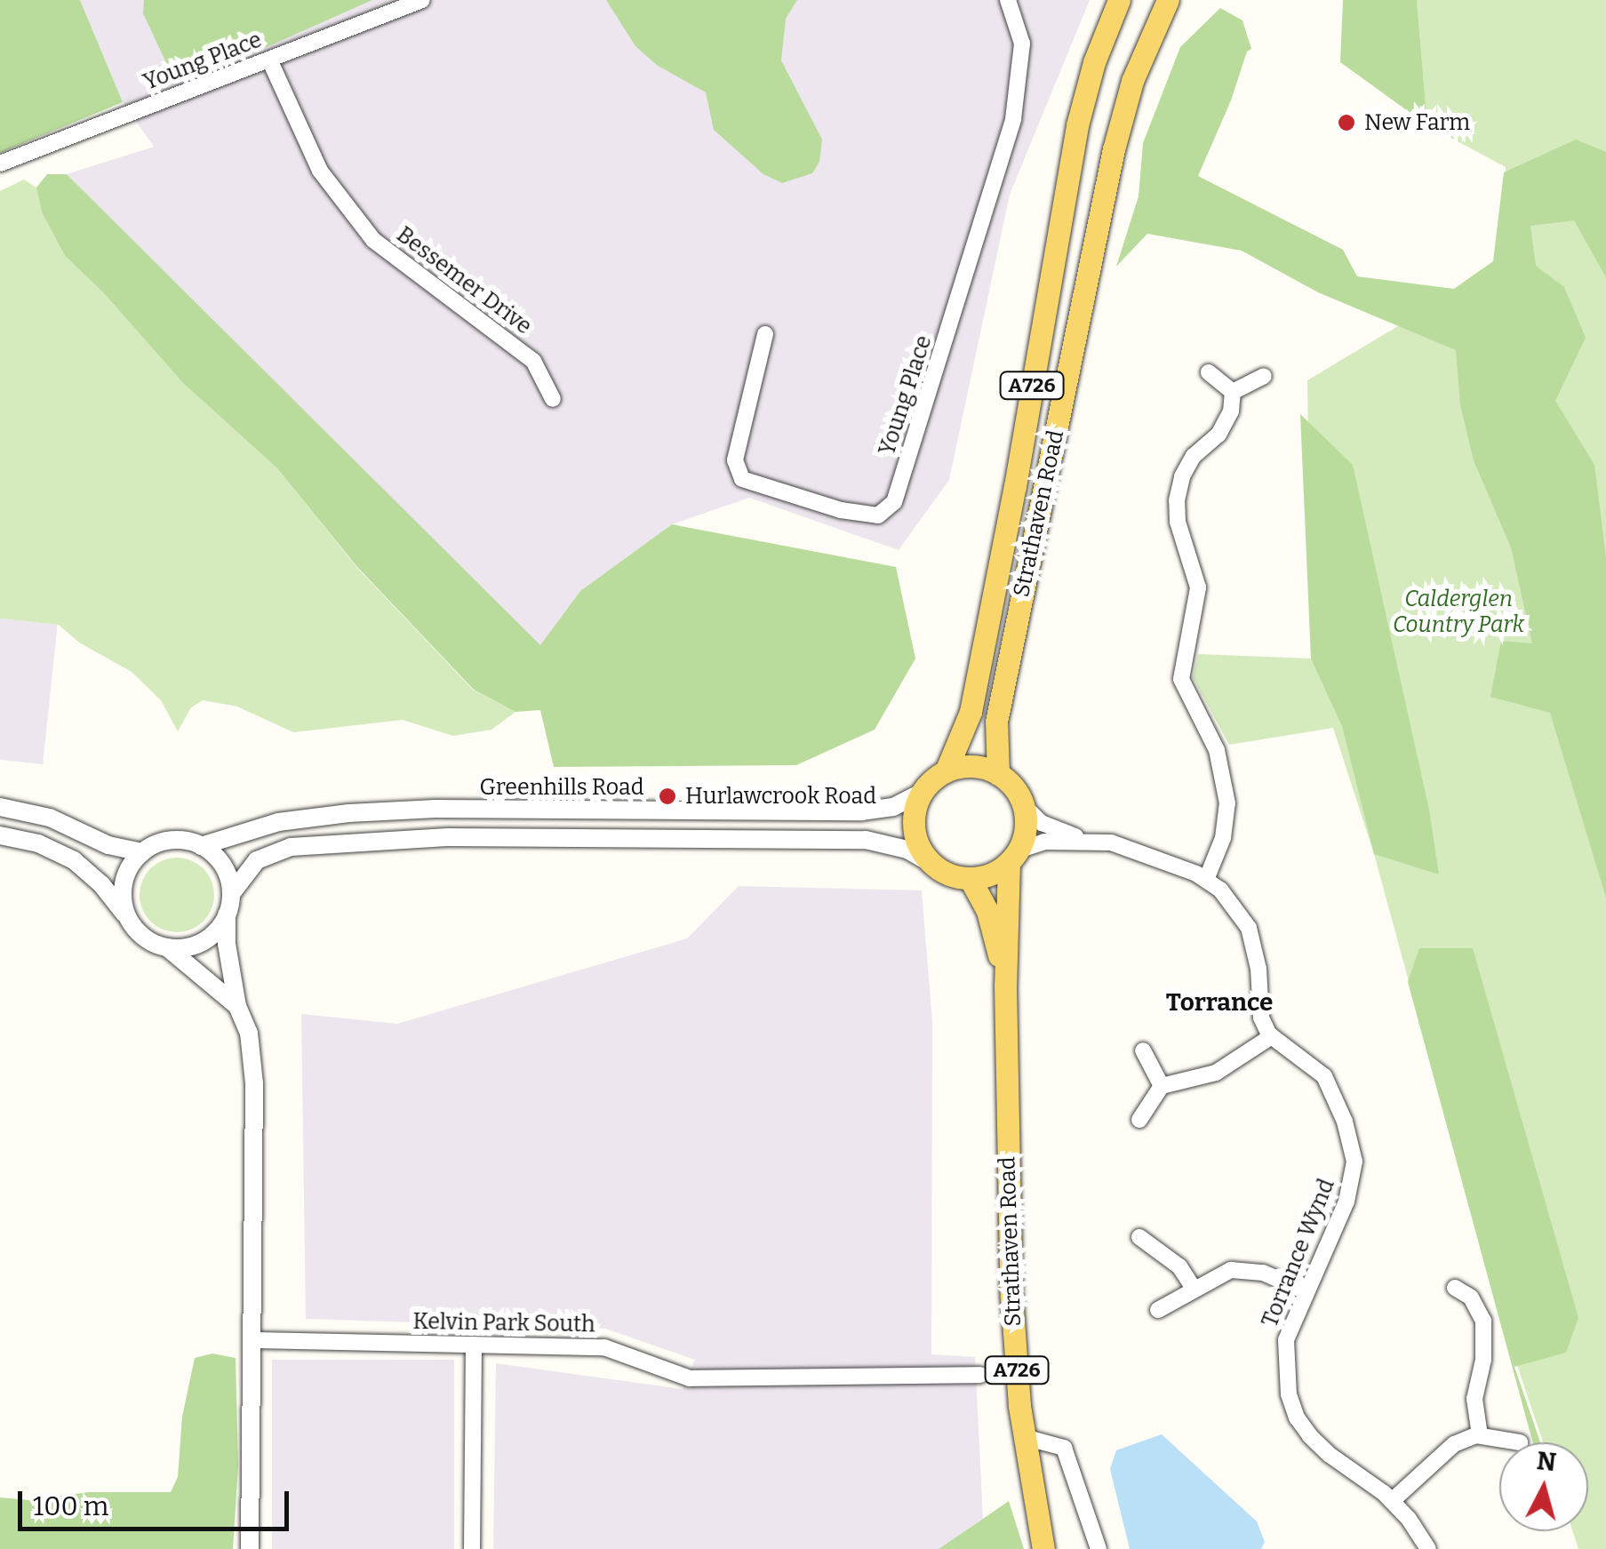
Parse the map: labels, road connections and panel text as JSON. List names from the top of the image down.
{
  "streets": {
    "main road": ["A726", "Strathaven Road"],
    "street": [
      "Young Place",
      "Bessemer Drive",
      "Greenhills Road",
      "Torrance Wynd",
      "Kelvin Park South"
    ]
  },
  "crossings": [
    ["Young Place", "Bessemer Drive"],
    ["A726", "Strathaven Road"],
    ["A726", "Greenhills Road"],
    ["Strathaven Road", "Greenhills Road"]
  ],
  "districts": ["Torrance"],
  "parks": ["Calderglen Country Park"],
  "places": ["New Farm", "Hurlawcrook Road"],
  "scale_bar": "100 m",
  "north": "top"
}
